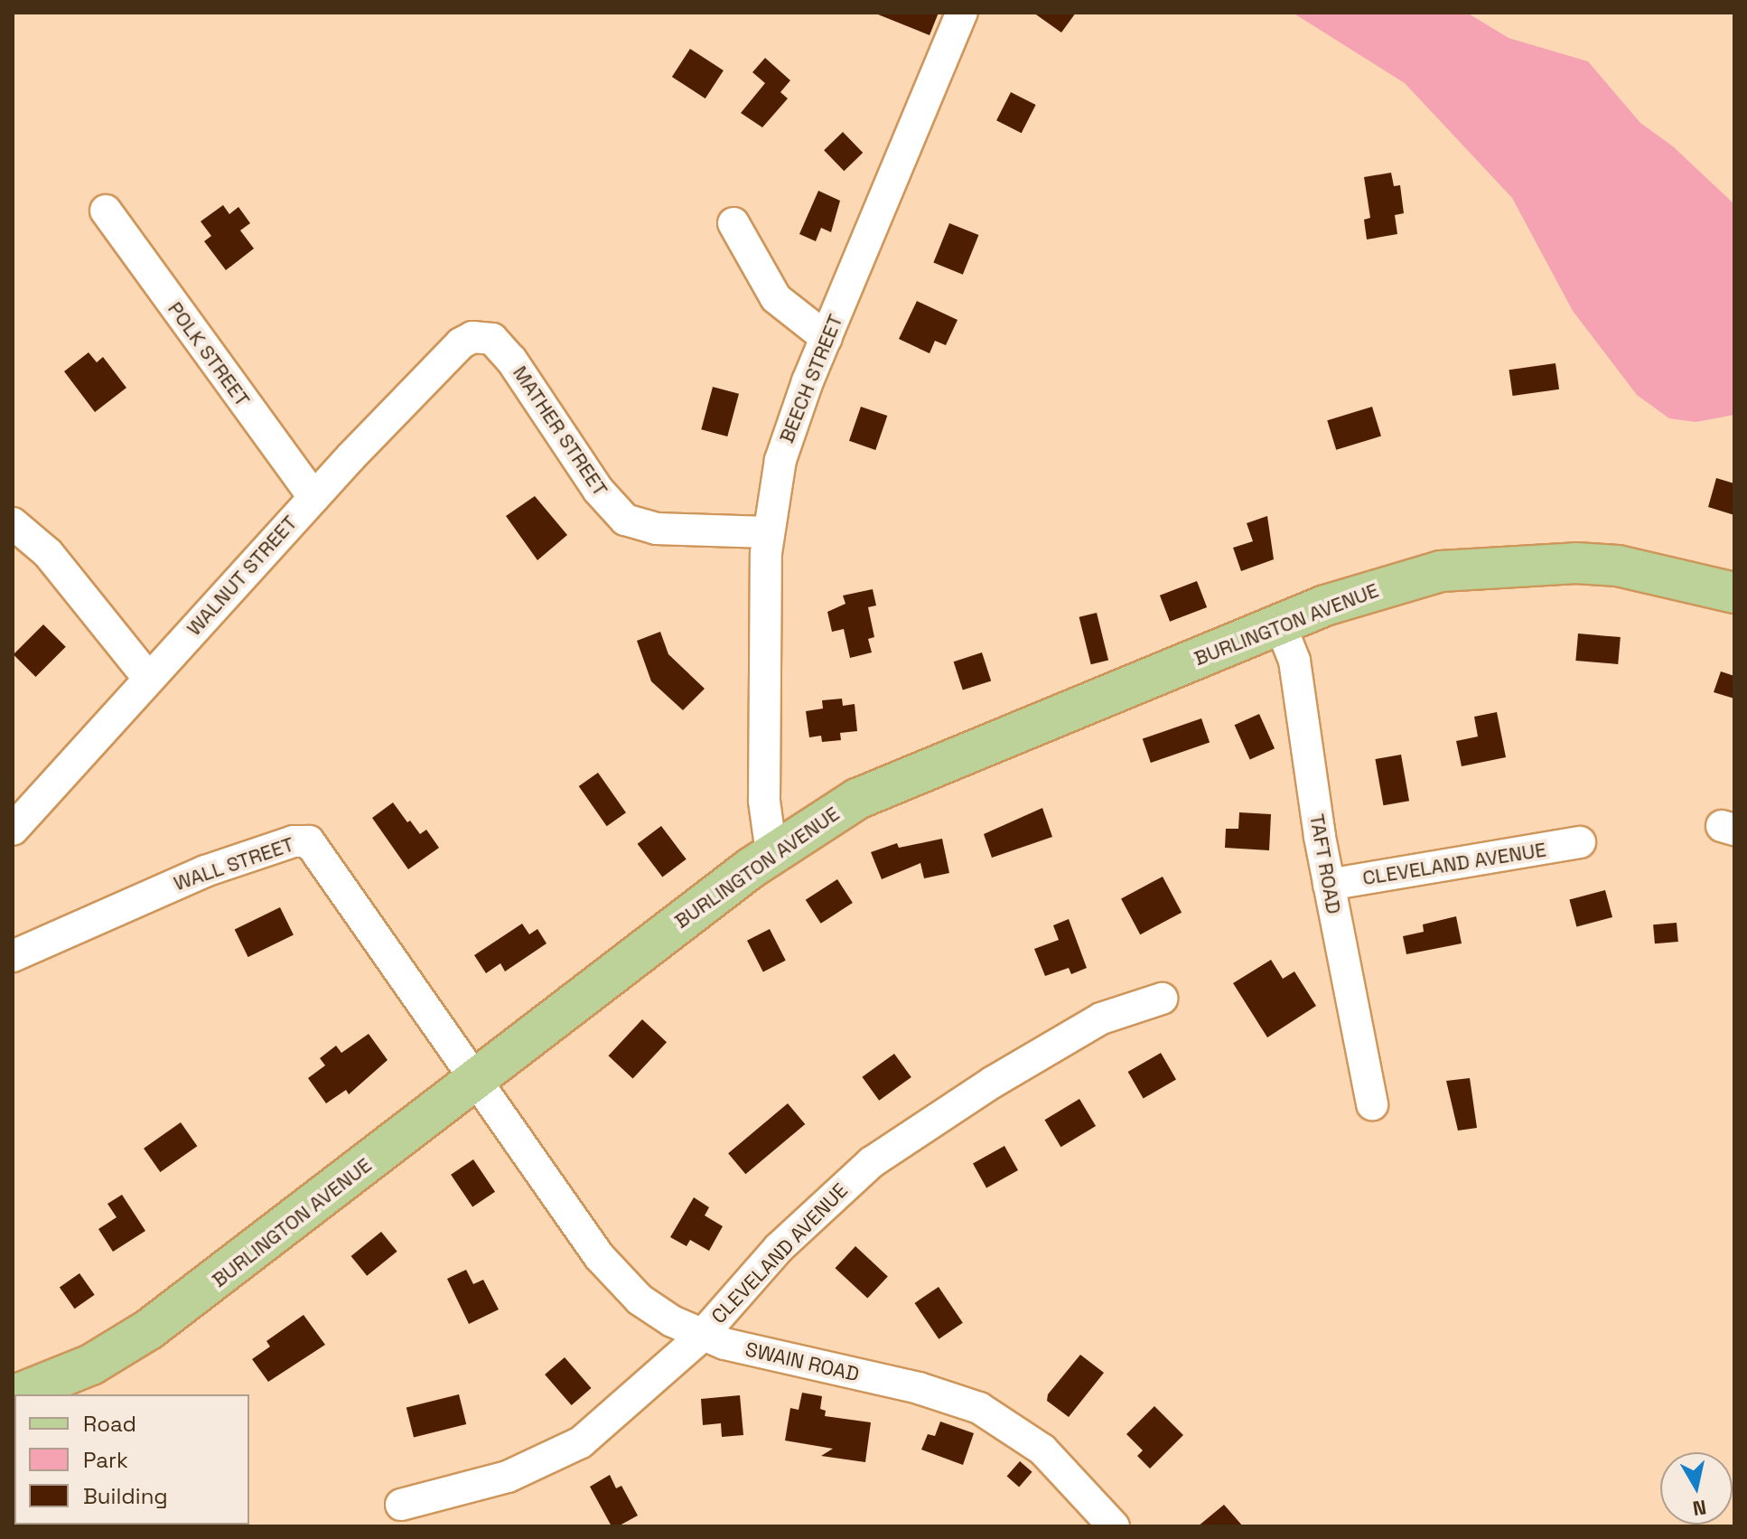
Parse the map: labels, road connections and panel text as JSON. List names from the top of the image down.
{
  "streets": {
    "main road": ["BURLINGTON AVENUE"],
    "street": [
      "POLK STREET",
      "BEECH STREET",
      "MATHER STREET",
      "WALNUT STREET",
      "WALL STREET",
      "TAFT ROAD",
      "CLEVELAND AVENUE",
      "SWAIN ROAD"
    ]
  },
  "crossings": [
    ["POLK STREET", "WALNUT STREET"],
    ["BEECH STREET", "MATHER STREET"],
    ["BEECH STREET", "BURLINGTON AVENUE"],
    ["MATHER STREET", "WALNUT STREET"],
    ["BURLINGTON AVENUE", "WALL STREET"],
    ["BURLINGTON AVENUE", "TAFT ROAD"],
    ["BURLINGTON AVENUE", "SWAIN ROAD"],
    ["WALL STREET", "SWAIN ROAD"],
    ["TAFT ROAD", "CLEVELAND AVENUE"],
    ["CLEVELAND AVENUE", "SWAIN ROAD"]
  ],
  "legend": ["Road", "Park", "Building"],
  "north": "bottom"
}
